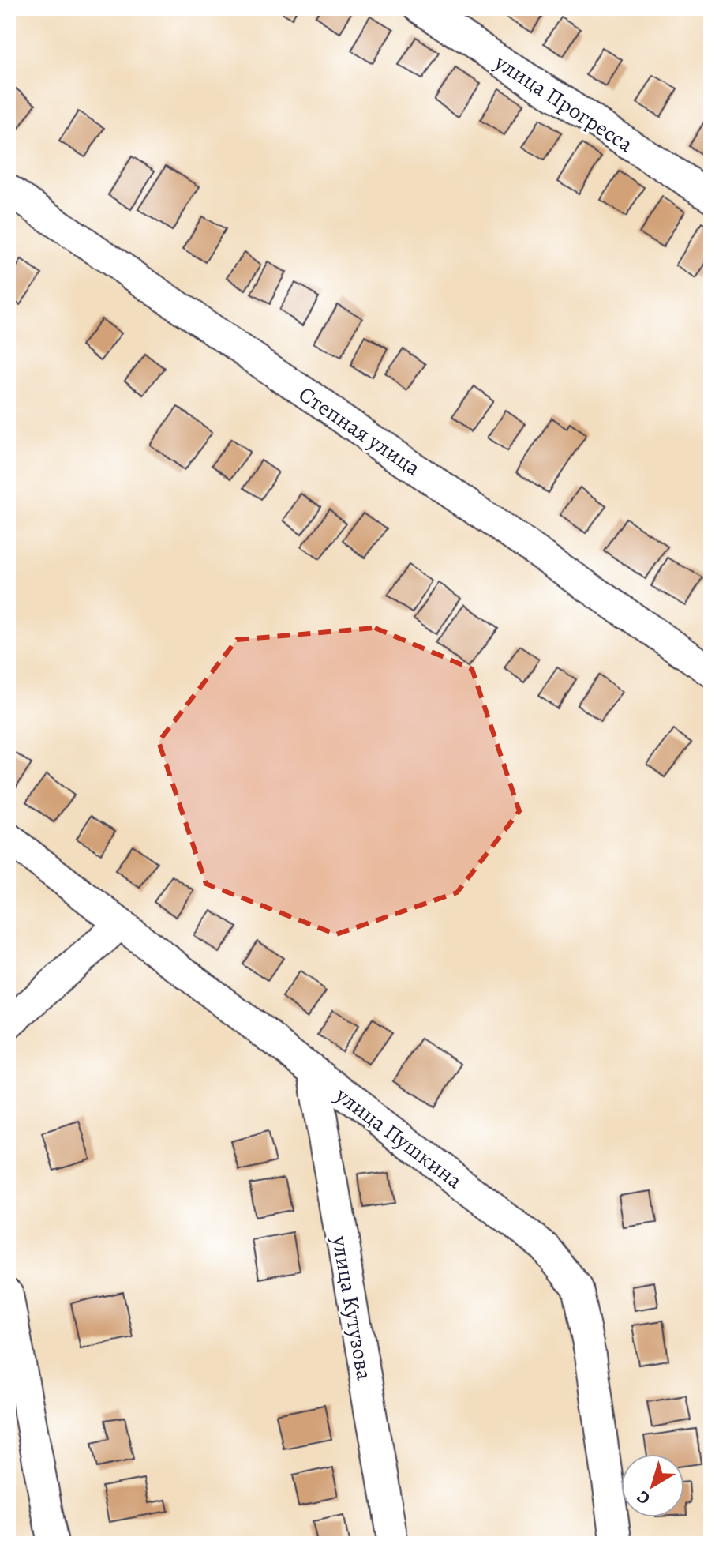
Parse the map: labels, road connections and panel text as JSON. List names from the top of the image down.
{
  "streets": {
    "street": [
      "улица Прогресса",
      "Степная улица",
      "улица Пушкина",
      "улица Кутузова"
    ]
  },
  "crossings": [
    ["улица Пушкина", "улица Кутузова"]
  ],
  "north": "bottom left"
}
